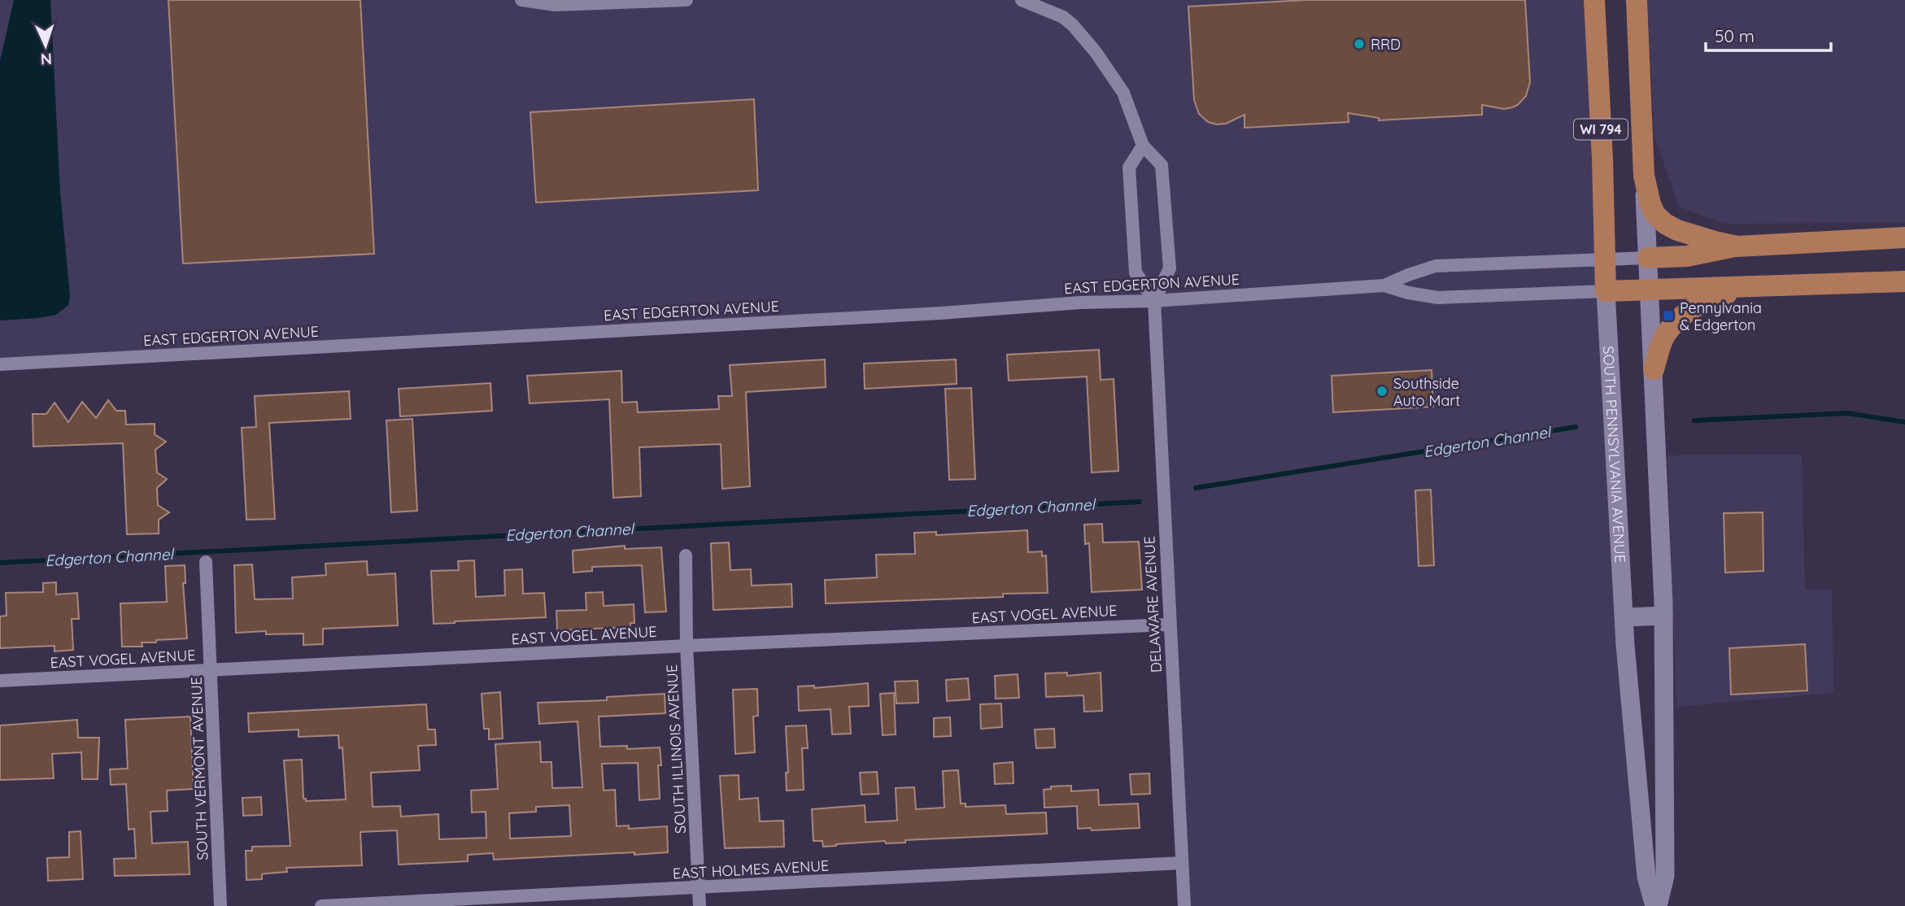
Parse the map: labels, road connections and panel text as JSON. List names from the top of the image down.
{
  "streets": {
    "main road": ["WI 794", "SOUTH PENNSYLVANIA AVENUE"],
    "street": [
      "EAST EDGERTON AVENUE",
      "DELAWARE AVENUE",
      "EAST VOGEL AVENUE",
      "SOUTH ILLINOIS AVENUE",
      "SOUTH VERMONT AVENUE",
      "EAST HOLMES AVENUE"
    ]
  },
  "crossings": [
    ["WI 794", "SOUTH PENNSYLVANIA AVENUE"],
    ["EAST EDGERTON AVENUE", "SOUTH PENNSYLVANIA AVENUE"],
    ["EAST EDGERTON AVENUE", "DELAWARE AVENUE"],
    ["DELAWARE AVENUE", "EAST VOGEL AVENUE"],
    ["DELAWARE AVENUE", "EAST HOLMES AVENUE"],
    ["EAST VOGEL AVENUE", "SOUTH ILLINOIS AVENUE"],
    ["EAST VOGEL AVENUE", "SOUTH VERMONT AVENUE"],
    ["SOUTH ILLINOIS AVENUE", "EAST HOLMES AVENUE"]
  ],
  "water": ["Edgerton Channel"],
  "places": {
    "other": ["RRD", "Southside Auto Mart"],
    "transit": ["Pennylvania & Edgerton"]
  },
  "scale_bar": "50 m",
  "north": "bottom"
}
